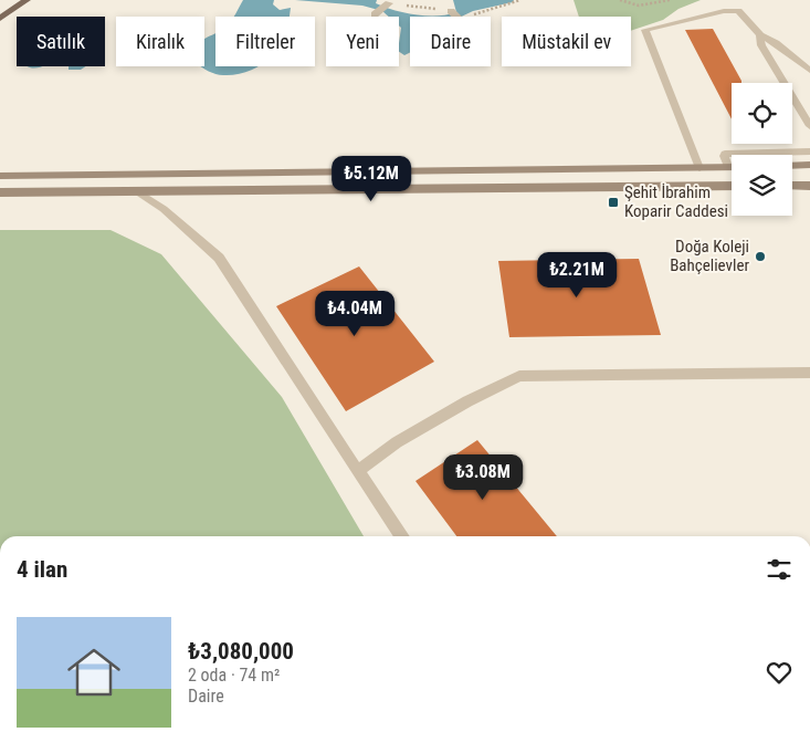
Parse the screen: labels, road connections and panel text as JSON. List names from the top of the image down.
{
  "places": {
    "transit": ["Şehit İbrahim Koparir Caddesi"],
    "other": ["Doğa Koleji Bahçelievler"]
  },
  "page": {
    "chip": [
      "Satılık",
      "Kiralık",
      "Filtreler",
      "Yeni",
      "Daire",
      "Müstakil ev"
    ],
    "price": [
      "₺5.12M",
      "₺2.21M",
      "₺4.04M",
      "₺3.08M"
    ],
    "heading": "4 ilan",
    "list": [
      {
        "name": "₺3,080,000",
        "note": "2 oda · 74 m² · Daire"
      }
    ]
  }
}
